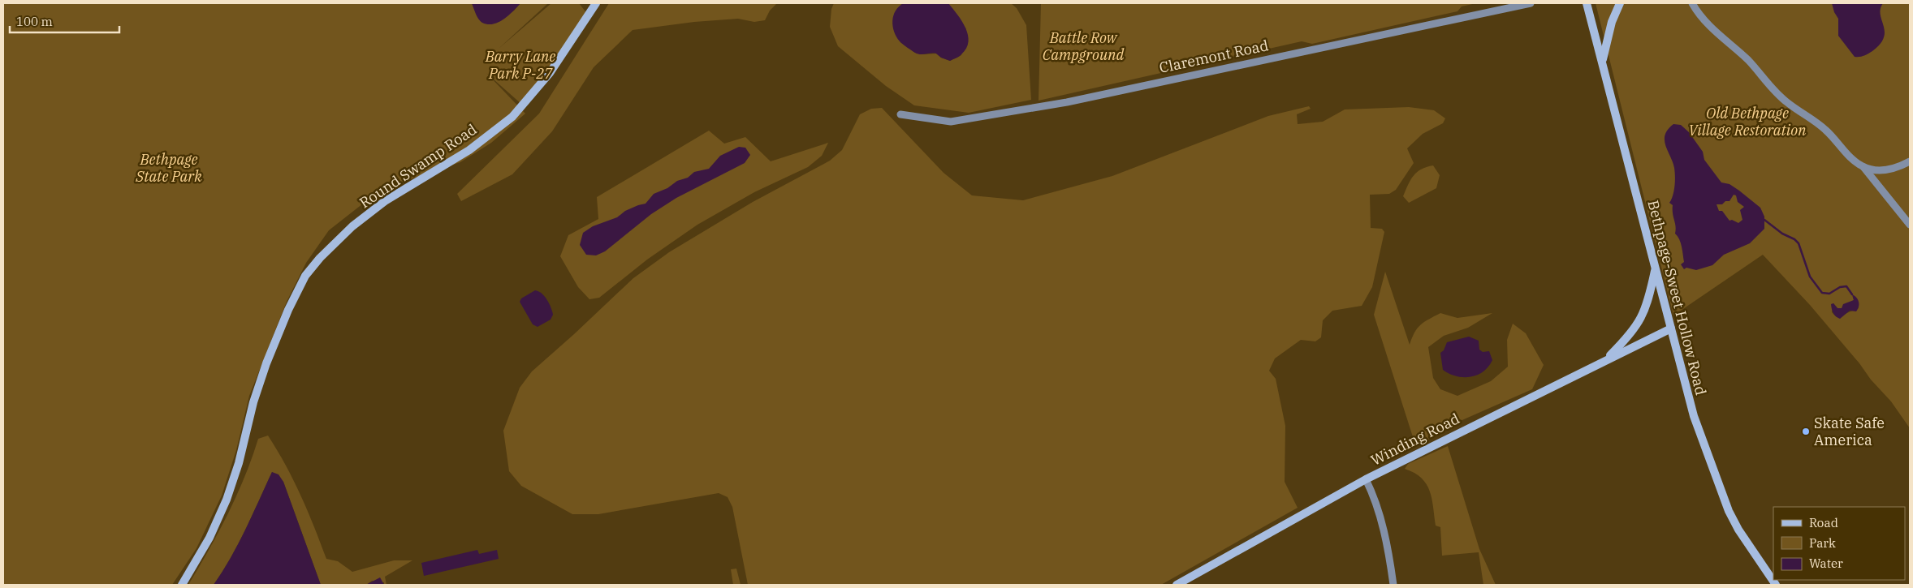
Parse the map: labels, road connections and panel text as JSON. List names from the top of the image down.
{
  "streets": {
    "main road": ["Round Swamp Road", "Bethpage-Sweet Hollow Road", "Winding Road"],
    "street": ["Claremont Road"]
  },
  "crossings": [
    ["Bethpage-Sweet Hollow Road", "Winding Road"]
  ],
  "parks": [
    "Battle Row Campground",
    "Barry Lane Park P-27",
    "Old Bethpage Village Restoration",
    "Bethpage State Park"
  ],
  "places": ["Skate Safe America"],
  "legend": ["Road", "Park", "Water"],
  "scale_bar": "100 m"
}
